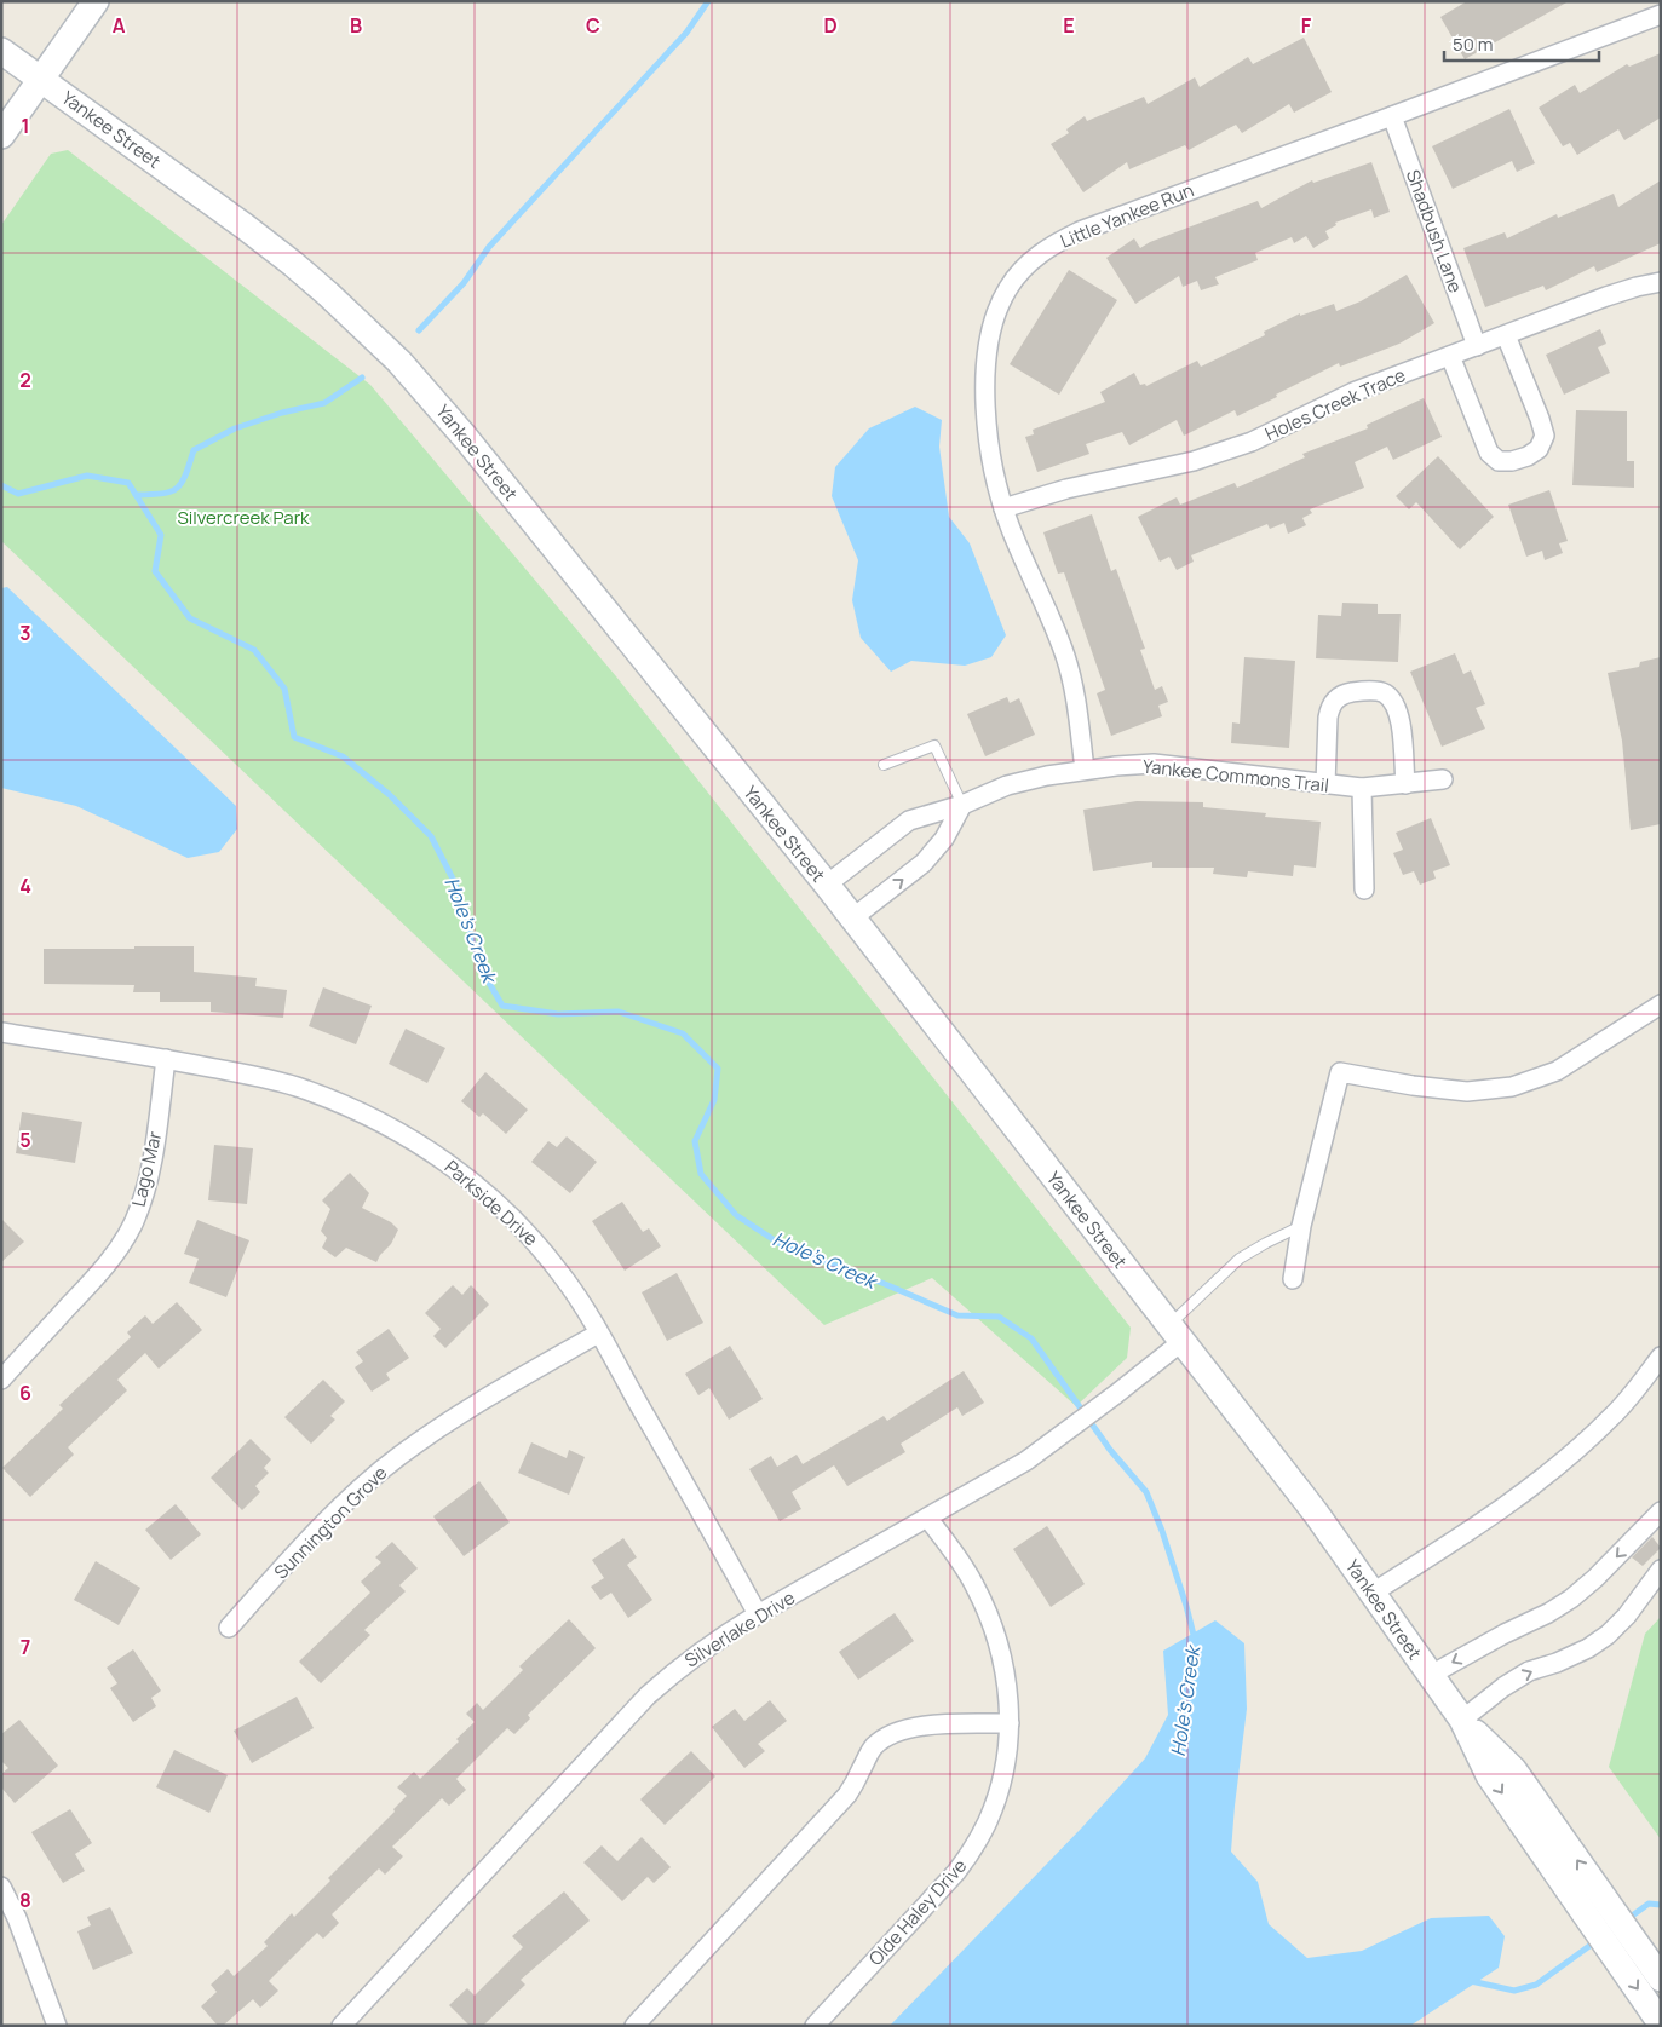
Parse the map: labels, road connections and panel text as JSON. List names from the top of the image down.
{
  "streets": {
    "street": [
      "Yankee Street",
      "Little Yankee Run",
      "Shadbush Lane",
      "Holes Creek Trace",
      "Yankee Commons Trail",
      "Lago Mar",
      "Parkside Drive",
      "Sunnington Grove",
      "Silverlake Drive",
      "Olde Haley Drive"
    ]
  },
  "crossings": [
    ["Yankee Street", "Yankee Commons Trail"],
    ["Yankee Street", "Silverlake Drive"],
    ["Little Yankee Run", "Shadbush Lane"],
    ["Little Yankee Run", "Holes Creek Trace"],
    ["Little Yankee Run", "Yankee Commons Trail"],
    ["Shadbush Lane", "Holes Creek Trace"],
    ["Lago Mar", "Parkside Drive"],
    ["Parkside Drive", "Sunnington Grove"],
    ["Parkside Drive", "Silverlake Drive"],
    ["Silverlake Drive", "Olde Haley Drive"]
  ],
  "water": ["Hole's Creek"],
  "parks": ["Silvercreek Park"],
  "scale_bar": "50 m",
  "grid": {
    "columns": [
      "A",
      "B",
      "C",
      "D",
      "E",
      "F"
    ],
    "rows": [
      "1",
      "2",
      "3",
      "4",
      "5",
      "6",
      "7",
      "8"
    ]
  }
}
